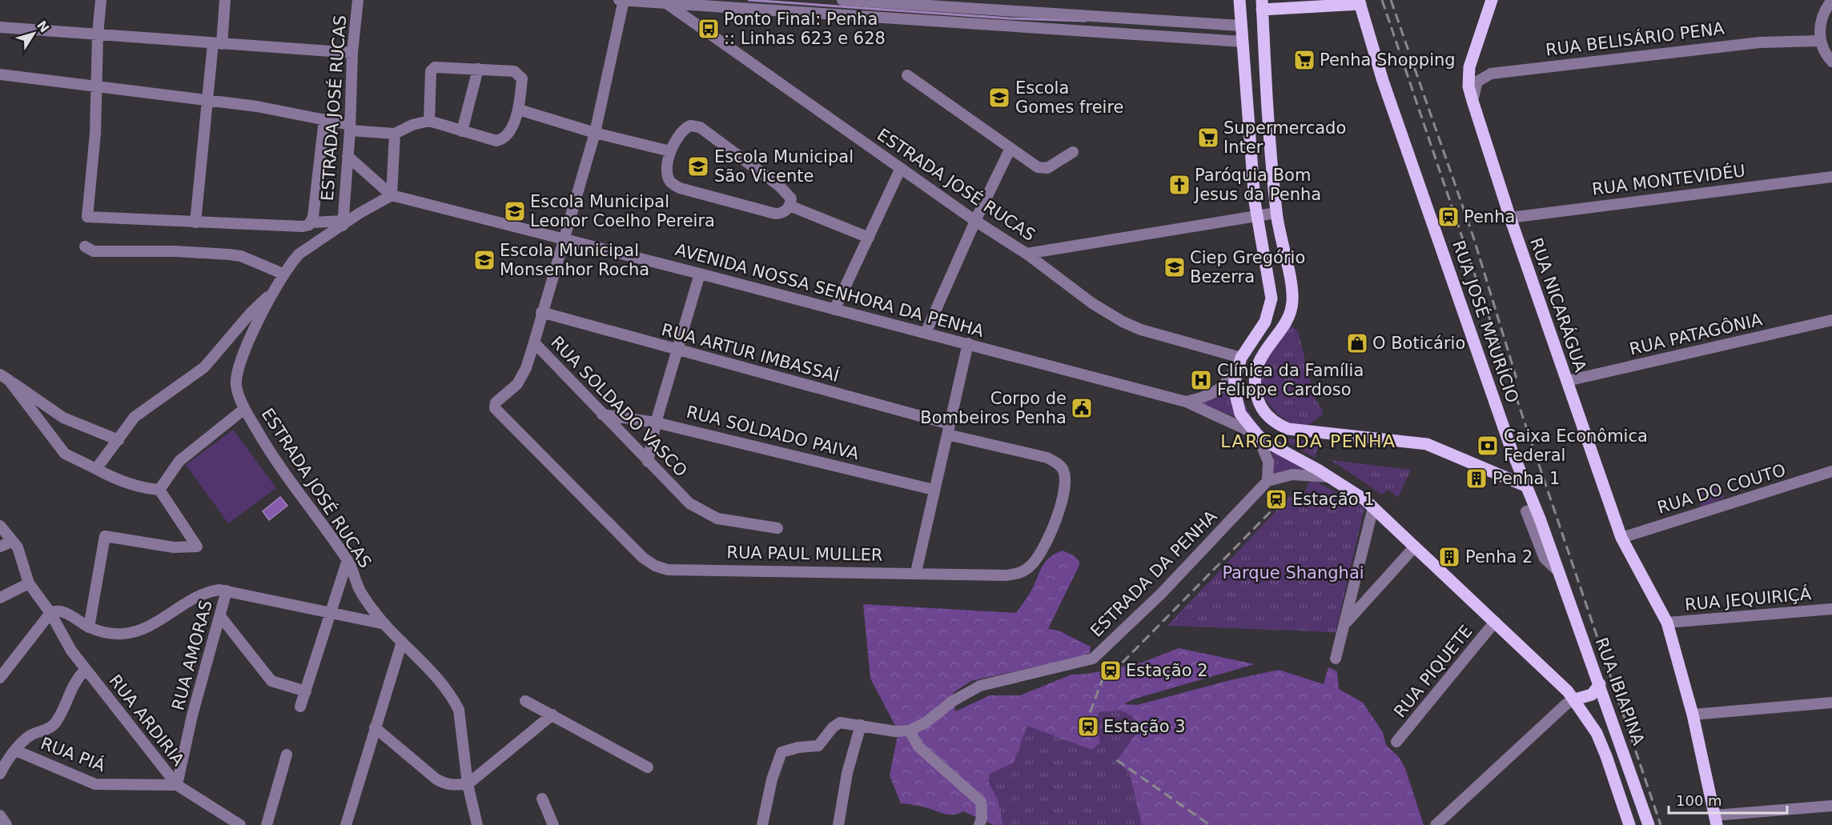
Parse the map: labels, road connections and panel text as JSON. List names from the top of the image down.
{
  "streets": {
    "main road": ["RUA NICARÁGUA", "RUA JOSÉ MAURÍCIO", "RUA IBIAPINA"],
    "street": [
      "RUA BELISÁRIO PENA",
      "ESTRADA JOSÉ RUCAS",
      "RUA MONTEVIDÉU",
      "AVENIDA NOSSA SENHORA DA PENHA",
      "RUA PATAGÔNIA",
      "RUA ARTUR IMBASSAÍ",
      "RUA SOLDADO VASCO",
      "RUA SOLDADO PAIVA",
      "RUA DO COUTO",
      "RUA PAUL MULLER",
      "ESTRADA DA PENHA",
      "RUA JEQUIRIÇÁ",
      "RUA AMORAS",
      "RUA PIQUETE",
      "RUA ARDIRIA",
      "RUA PIÁ"
    ]
  },
  "crossings": [
    ["RUA BELISÁRIO PENA", "RUA NICARÁGUA"],
    ["ESTRADA JOSÉ RUCAS", "AVENIDA NOSSA SENHORA DA PENHA"],
    ["RUA MONTEVIDÉU", "RUA NICARÁGUA"],
    ["AVENIDA NOSSA SENHORA DA PENHA", "RUA SOLDADO VASCO"],
    ["RUA NICARÁGUA", "RUA PATAGÔNIA"],
    ["RUA NICARÁGUA", "RUA DO COUTO"],
    ["RUA NICARÁGUA", "RUA JEQUIRIÇÁ"],
    ["RUA JOSÉ MAURÍCIO", "RUA IBIAPINA"],
    ["RUA ARTUR IMBASSAÍ", "RUA SOLDADO VASCO"],
    ["RUA ARTUR IMBASSAÍ", "RUA PAUL MULLER"],
    ["RUA SOLDADO VASCO", "RUA SOLDADO PAIVA"],
    ["RUA SOLDADO VASCO", "RUA PAUL MULLER"],
    ["RUA AMORAS", "RUA ARDIRIA"],
    ["RUA AMORAS", "RUA PIÁ"],
    ["RUA PIQUETE", "RUA IBIAPINA"],
    ["RUA ARDIRIA", "RUA PIÁ"]
  ],
  "districts": ["LARGO DA PENHA"],
  "parks": ["Parque Shanghai"],
  "places": {
    "bus stop": ["Ponto Final: Penha :: Linhas 623 e 628"],
    "supermarket": ["Penha Shopping", "Supermercado Inter"],
    "school or university": [
      "Escola Gomes freire",
      "Escola Municipal São Vicente",
      "Escola Municipal Leonor Coelho Pereira",
      "Escola Municipal Monsenhor Rocha",
      "Ciep Gregório Bezerra"
    ],
    "church": ["Paróquia Bom Jesus da Penha"],
    "station": [
      "Penha",
      "Estação 1",
      "Estação 2",
      "Estação 3"
    ],
    "shop": ["O Boticário"],
    "hospital": ["Clínica da Família Felippe Cardoso"],
    "public building": ["Corpo de Bombeiros Penha"],
    "bank": ["Caixa Econômica Federal"],
    "building": ["Penha 1", "Penha 2"]
  },
  "scale_bar": "100 m",
  "north": "top right"
}
